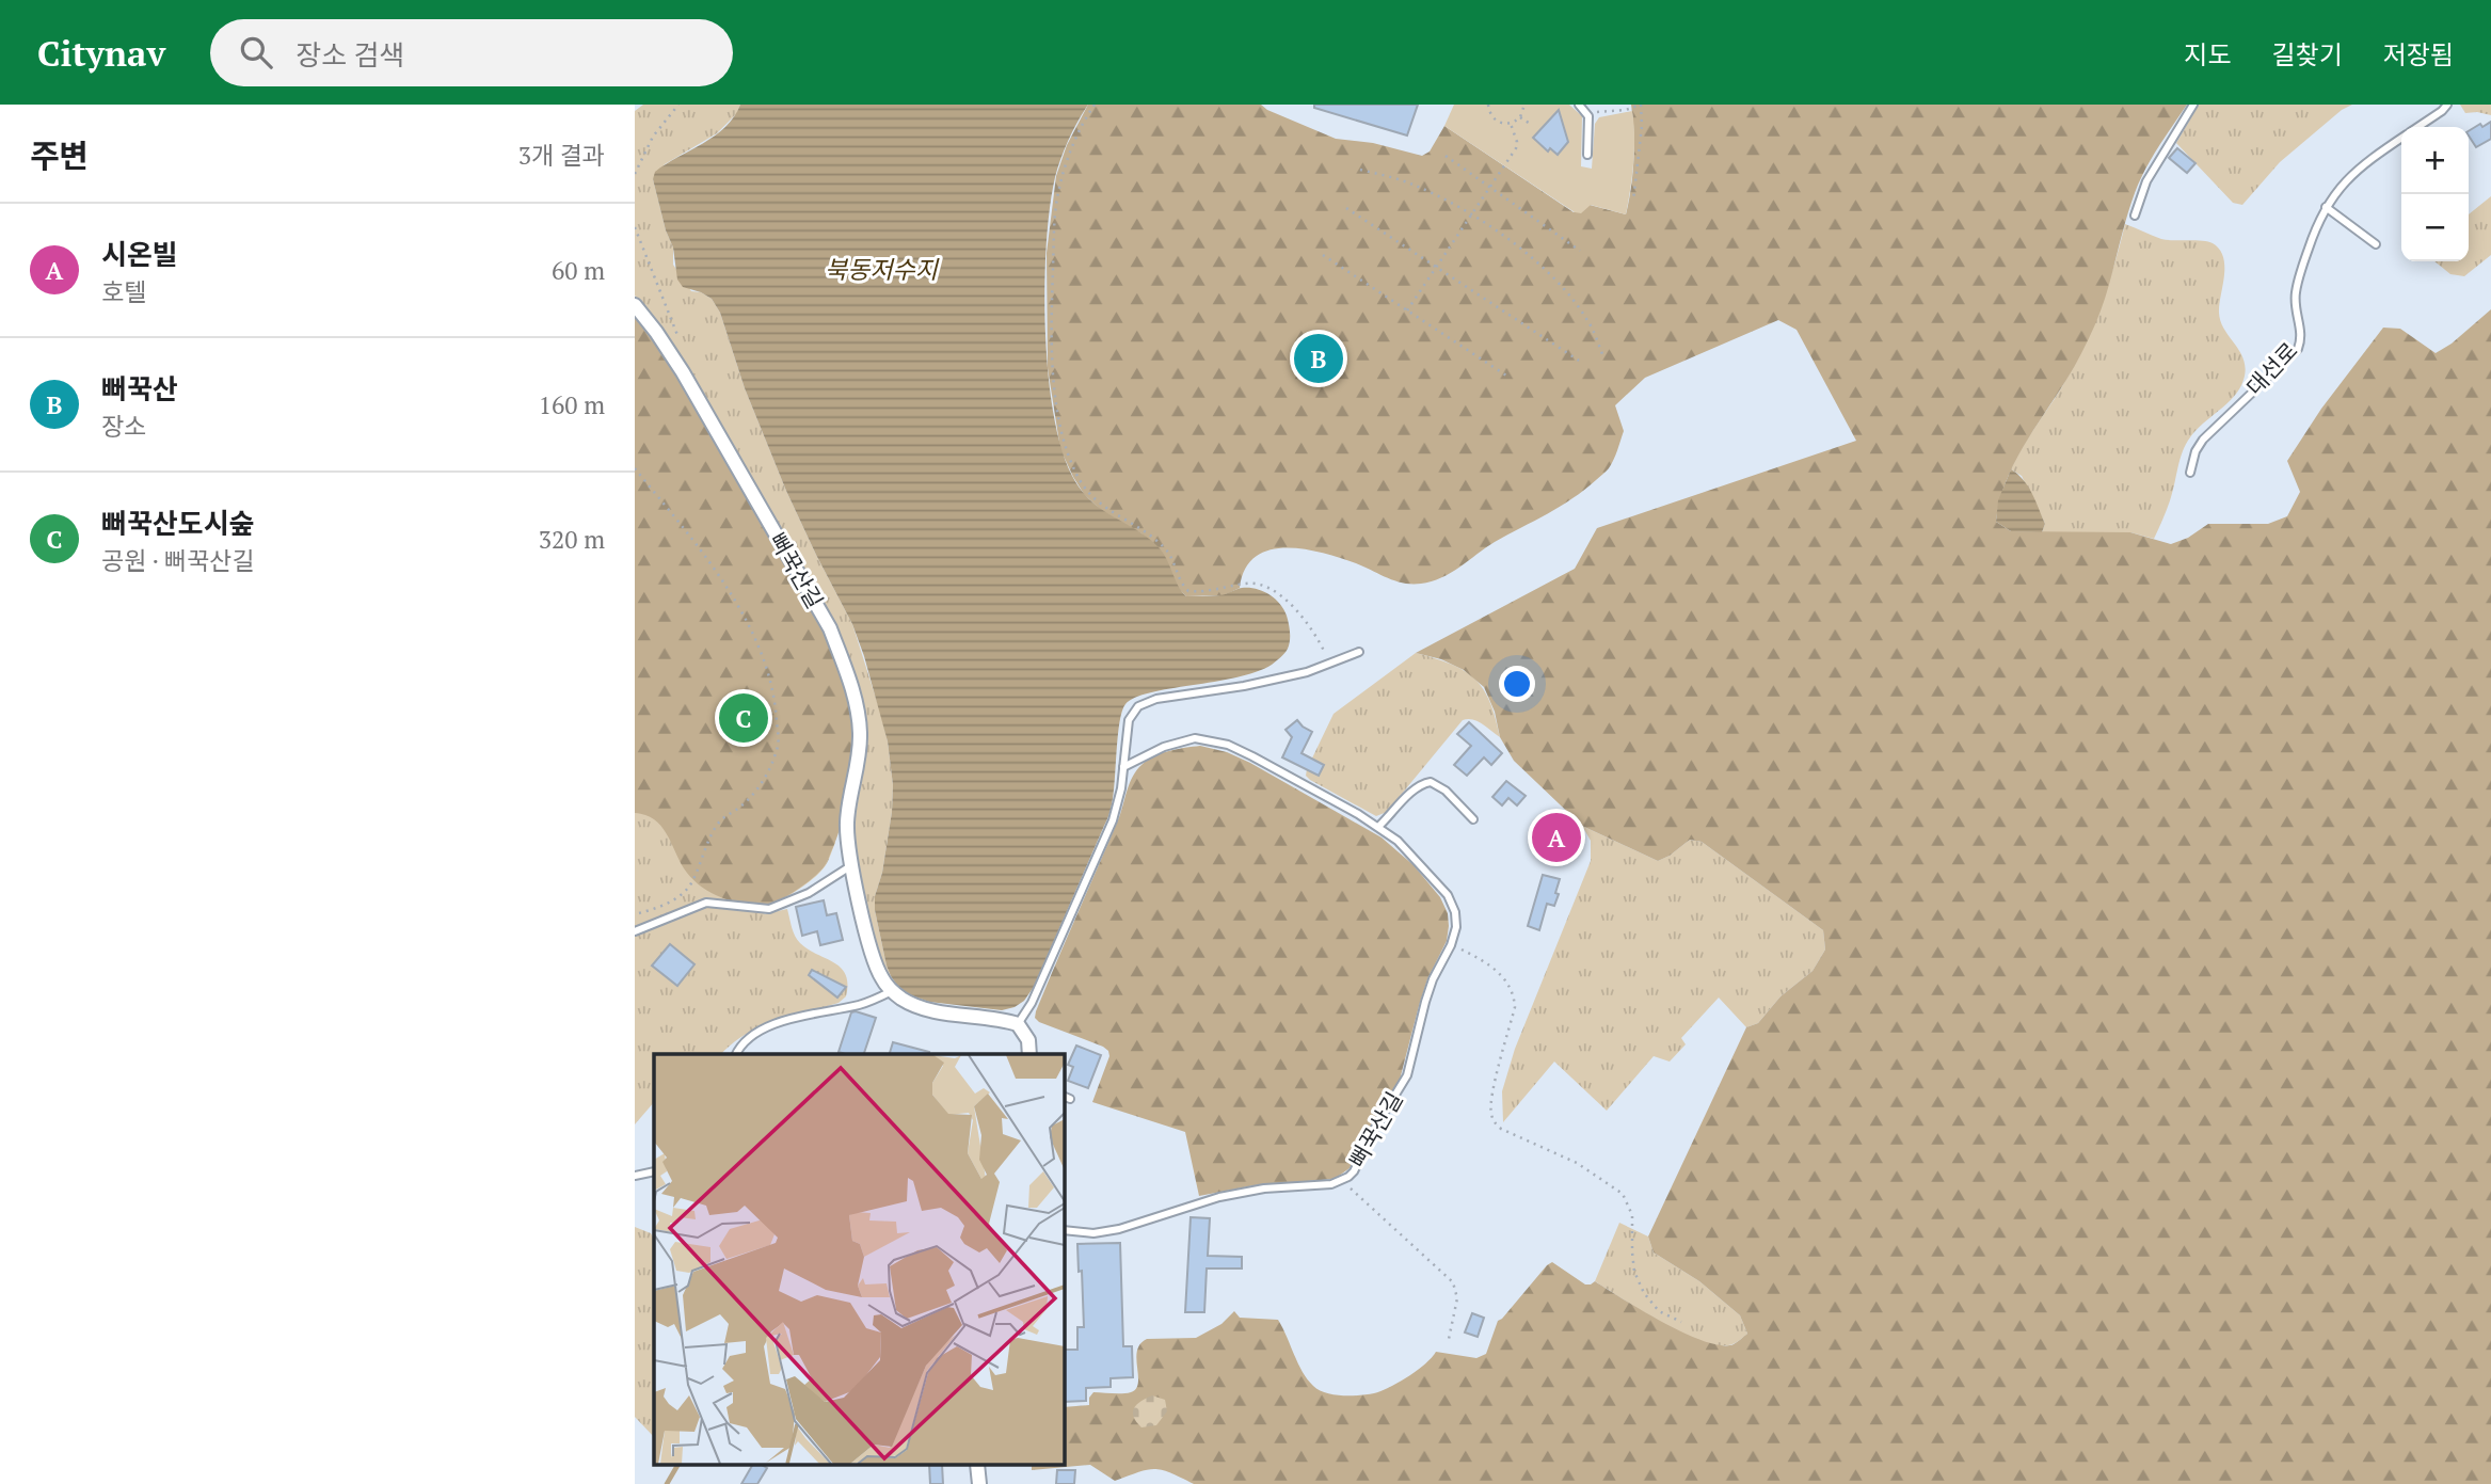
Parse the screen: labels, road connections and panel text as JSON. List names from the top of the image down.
{
  "streets": {
    "street": ["뻐꾹산길"],
    "lane": ["대선로"]
  },
  "water": ["북동저수지"],
  "page": {
    "header": "Citynav",
    "search": "장소 검색",
    "nav": ["지도", "길찾기", "저장됨"],
    "heading": ["주변", "3개 결과"],
    "map_buttons": ["+", "−"],
    "list": [
      {
        "mark": "A",
        "name": "시온빌",
        "note": "호텔",
        "value": "60 m"
      },
      {
        "mark": "B",
        "name": "뻐꾹산",
        "note": "장소",
        "value": "160 m"
      },
      {
        "mark": "C",
        "name": "뻐꾹산도시숲",
        "note": "공원 · 뻐꾹산길",
        "value": "320 m"
      }
    ],
    "pins": ["B", "C", "A"]
  }
}
